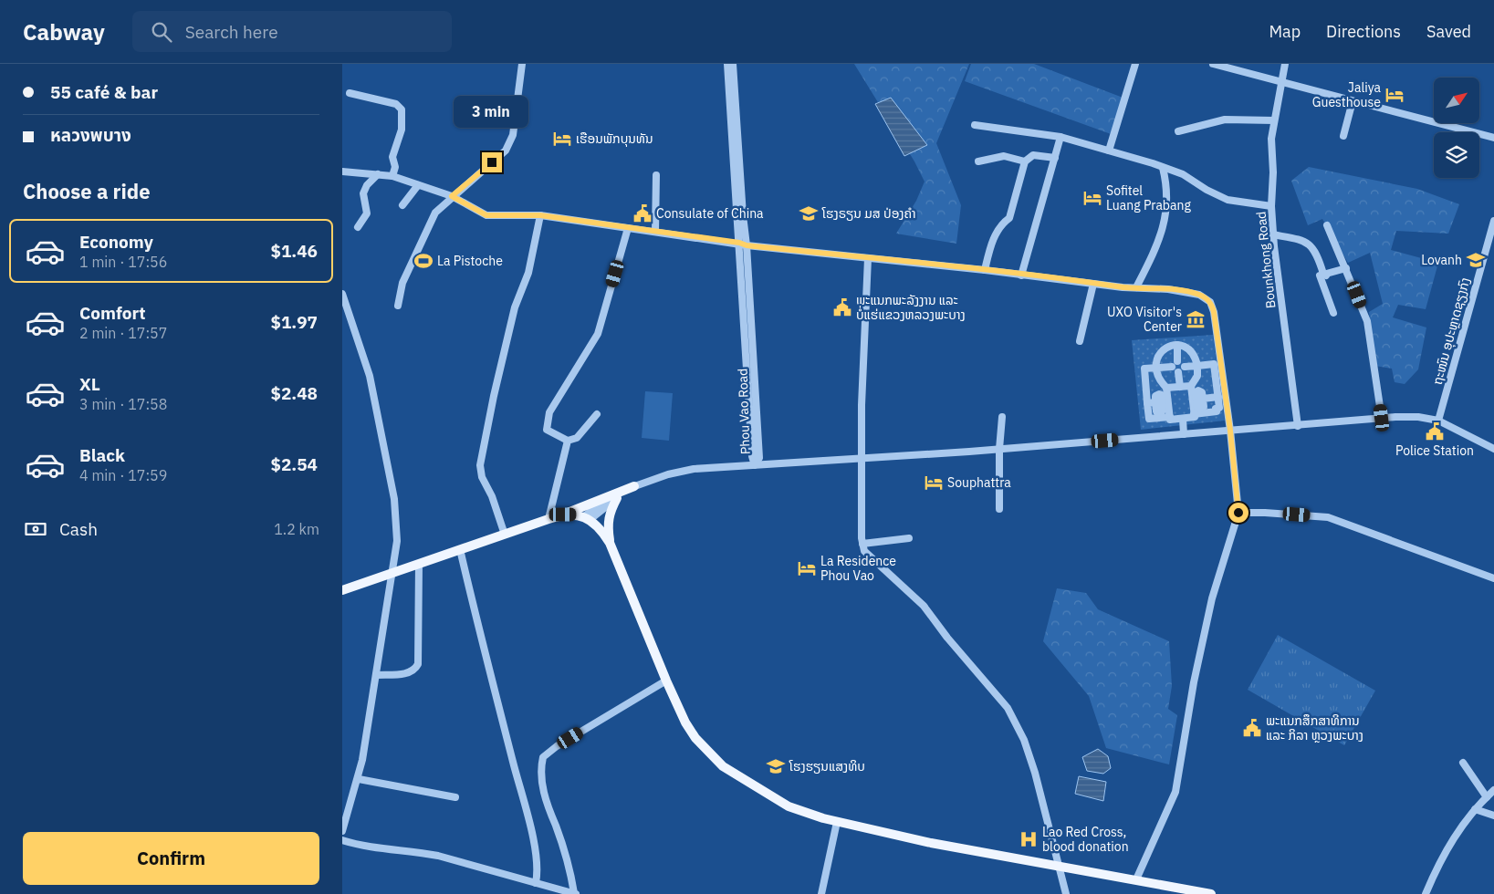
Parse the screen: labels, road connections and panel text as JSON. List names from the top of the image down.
{
  "streets": {
    "street": ["Bounkhong Road", "ຖະໜົນ ອຸປະຫຼາດຊຽງກົງ", "Phou Vao Road"]
  },
  "places": {
    "hotel": [
      "Jaliya Guesthouse",
      "ເຮືອນພັກບຸນທັນ",
      "Sofitel Luang Prabang",
      "Souphattra",
      "La Residence Phou Vao"
    ],
    "public building": [
      "Consulate of China",
      "ພະແນກພະລັງງານ ແລະ ບໍ່ແຮ່ແຂວງຫລວງພະບາງ",
      "Police Station",
      "ພະແນກສຶກສາທິການ ແລະ ກິລາ ຫຼວງພະບາງ"
    ],
    "school or university": ["ໂຮງຣຽນ ມສ ປ່ອງຄຳ", "Lovanh", "ໂຮງຮຽນແສງທິບ"],
    "sports": ["La Pistoche"],
    "museum": ["UXO Visitor's Center"],
    "hospital": ["Lao Red Cross, blood donation"]
  },
  "north": "top right",
  "page": {
    "header": "Cabway",
    "search": "Search here",
    "nav": ["Map", "Directions", "Saved"],
    "banner": ["55 café & bar", "หลวงพบาง"],
    "bubble": "3 min",
    "heading": "Choose a ride",
    "list": [
      {
        "name": "Economy",
        "note": "1 min · 17:56",
        "value": "$1.46"
      },
      {
        "name": "Comfort",
        "note": "2 min · 17:57",
        "value": "$1.97"
      },
      {
        "name": "XL",
        "note": "3 min · 17:58",
        "value": "$2.48"
      },
      {
        "name": "Black",
        "note": "4 min · 17:59",
        "value": "$2.54"
      }
    ],
    "pay": ["Cash", "1.2 km"],
    "buttons": "Confirm"
  }
}
